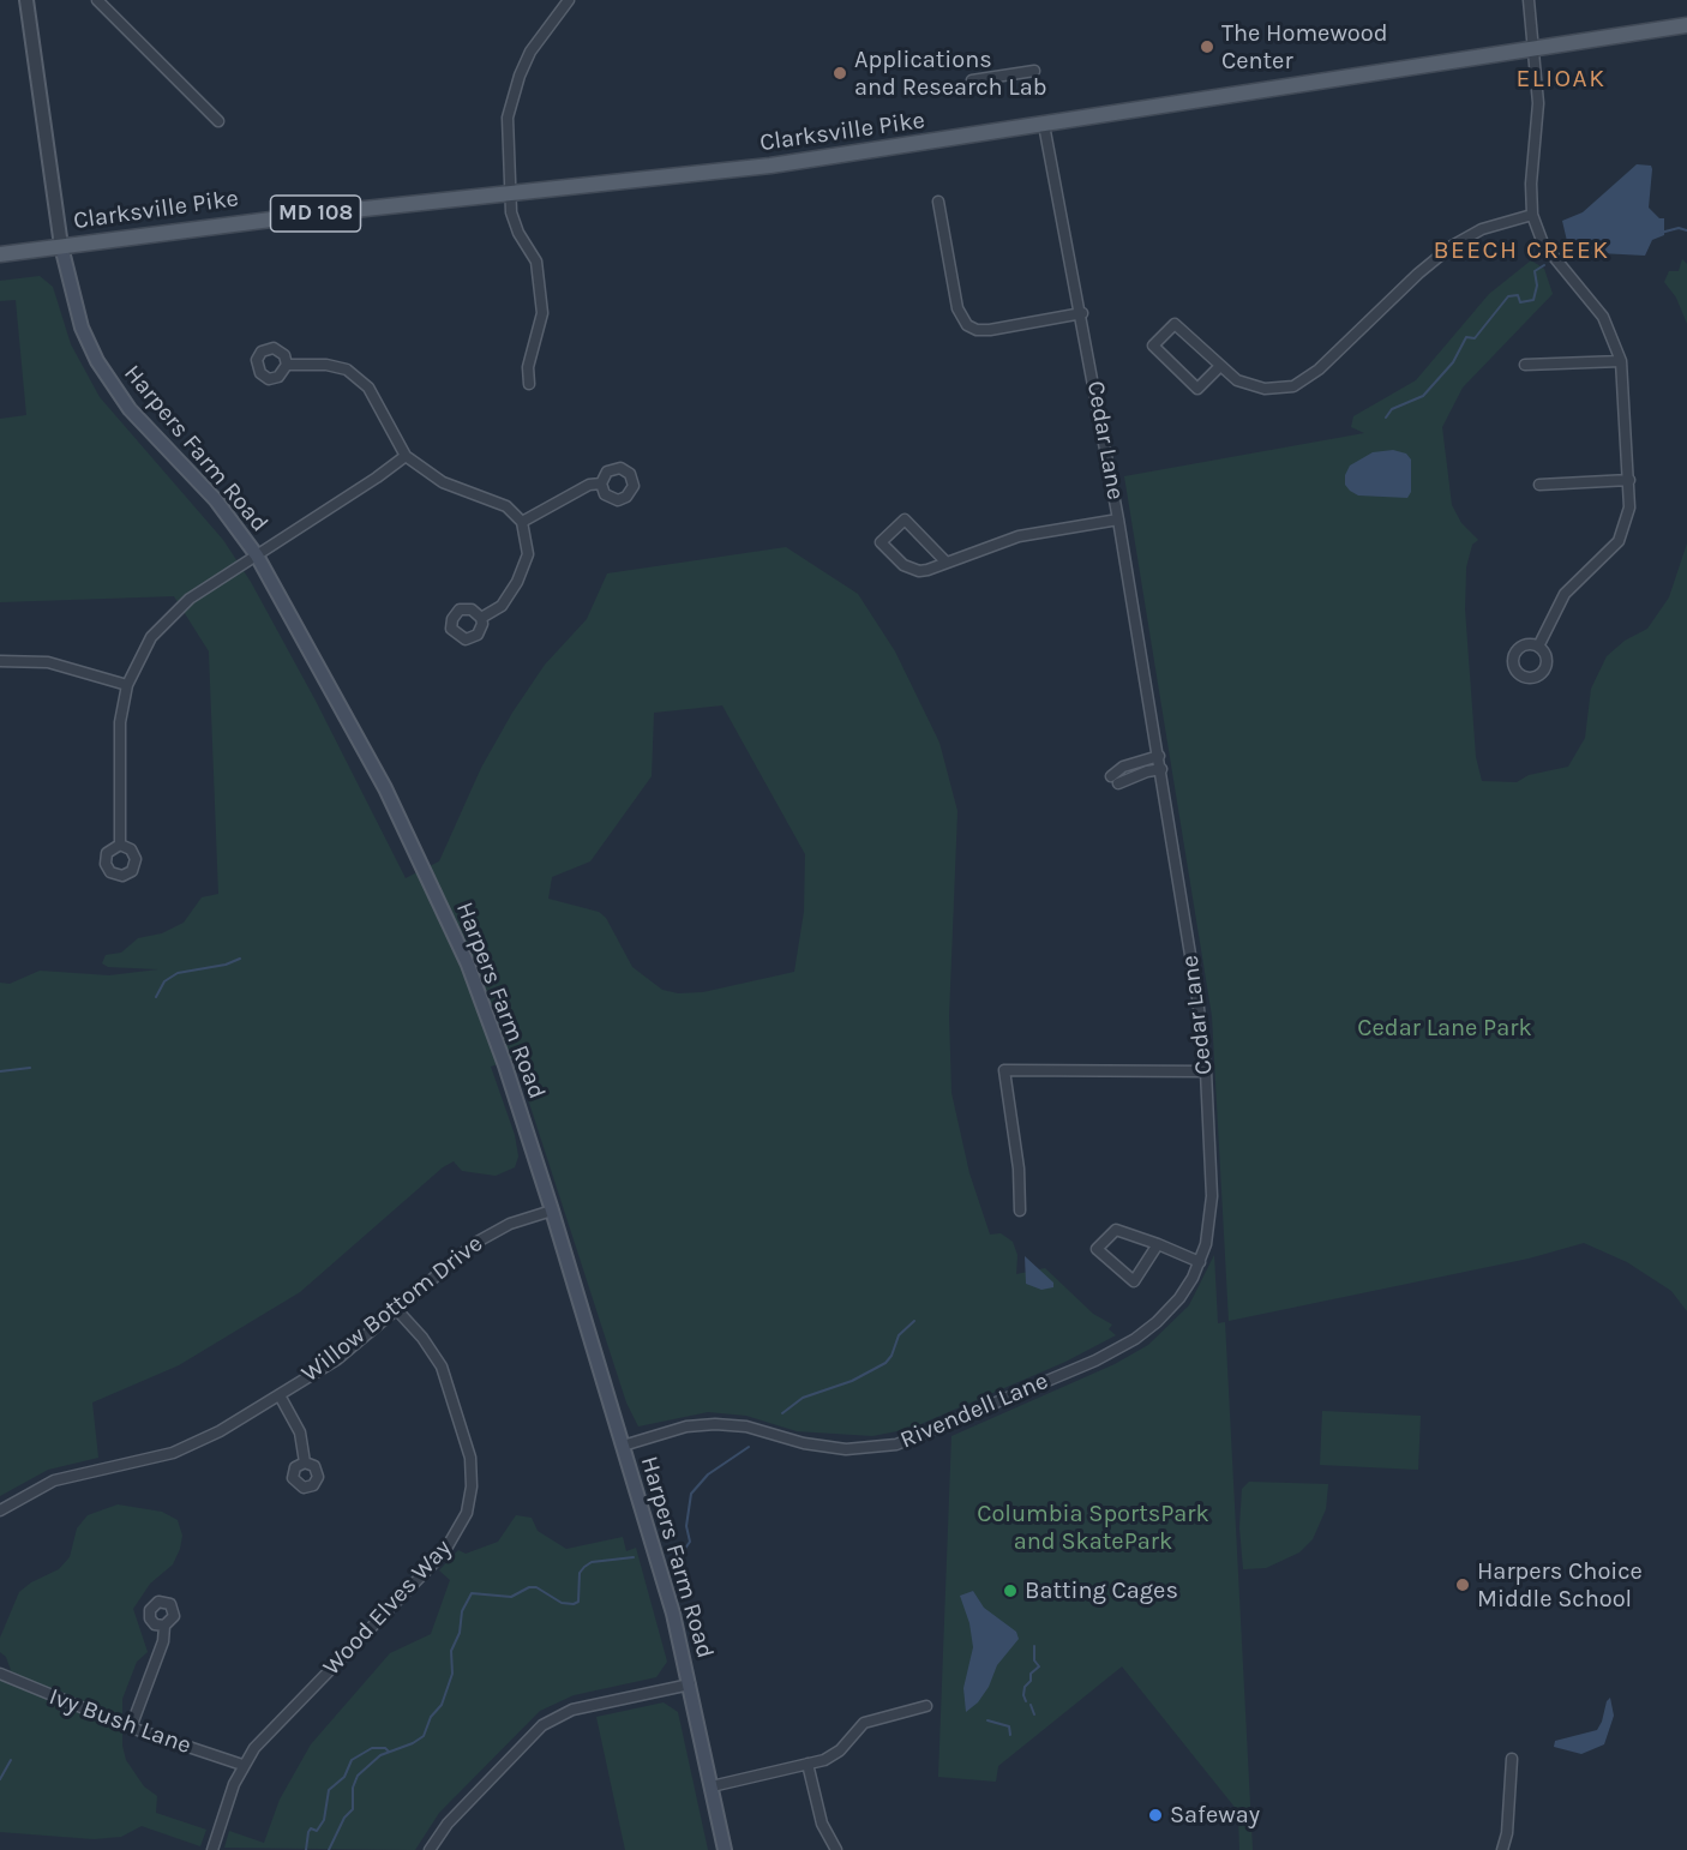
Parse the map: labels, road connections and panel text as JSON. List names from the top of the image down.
{
  "streets": {
    "main road": ["Clarksville Pike", "MD 108", "Harpers Farm Road"],
    "street": [
      "Cedar Lane",
      "Willow Bottom Drive",
      "Rivendell Lane",
      "Wood Elves Way",
      "Ivy Bush Lane"
    ]
  },
  "crossings": [
    ["Clarksville Pike", "Cedar Lane"],
    ["Clarksville Pike", "Harpers Farm Road"],
    ["Cedar Lane", "Rivendell Lane"],
    ["Harpers Farm Road", "Willow Bottom Drive"],
    ["Harpers Farm Road", "Rivendell Lane"],
    ["Willow Bottom Drive", "Wood Elves Way"],
    ["Wood Elves Way", "Ivy Bush Lane"]
  ],
  "districts": ["ELIOAK", "BEECH CREEK"],
  "parks": ["Cedar Lane Park", "Columbia SportsPark and SkatePark"],
  "places": [
    "The Homewood Center",
    "Applications and Research Lab",
    "Harpers Choice Middle School",
    "Batting Cages",
    "Safeway"
  ]
}
